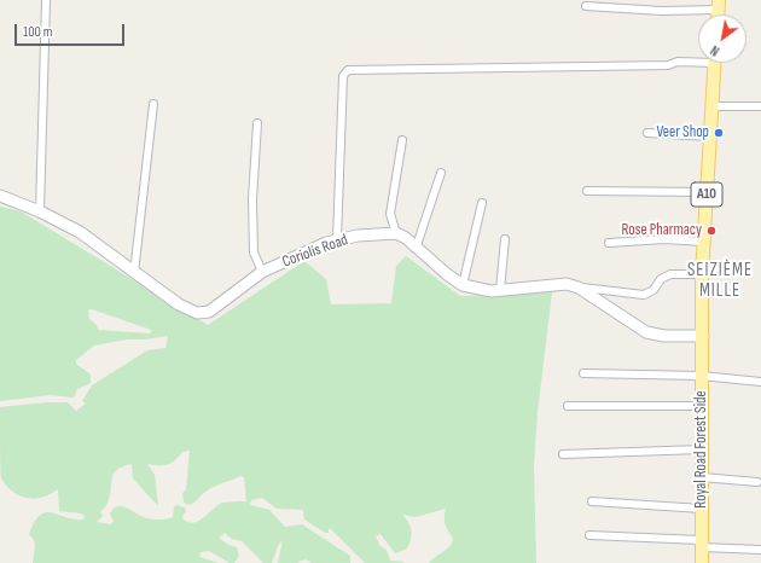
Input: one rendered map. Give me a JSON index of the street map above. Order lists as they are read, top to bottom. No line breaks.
{"streets":{"main road":["A10","Coriolis Road","Royal Road Forest Side"]},"crossings":[["A10","Royal Road Forest Side"]],"districts":["SEIZIÈME MILLE"],"places":["Veer Shop","Rose Pharmacy"],"scale_bar":"100 m","north":"bottom left"}
